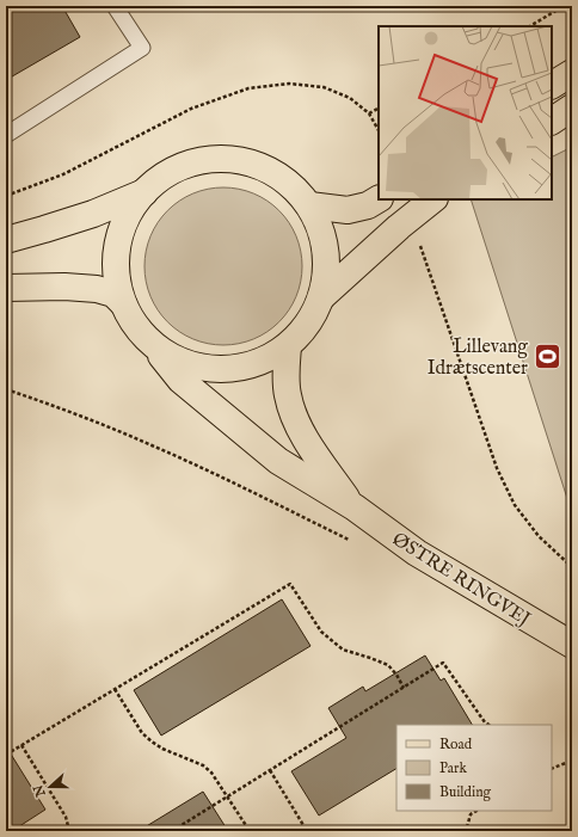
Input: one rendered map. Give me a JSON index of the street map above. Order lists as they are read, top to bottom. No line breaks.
{"streets":{"main road":["ØSTRE RINGVEJ"]},"places":{"sports":["Lillevang Idrætscenter"]},"legend":["Road","Park","Building"],"north":"left"}
